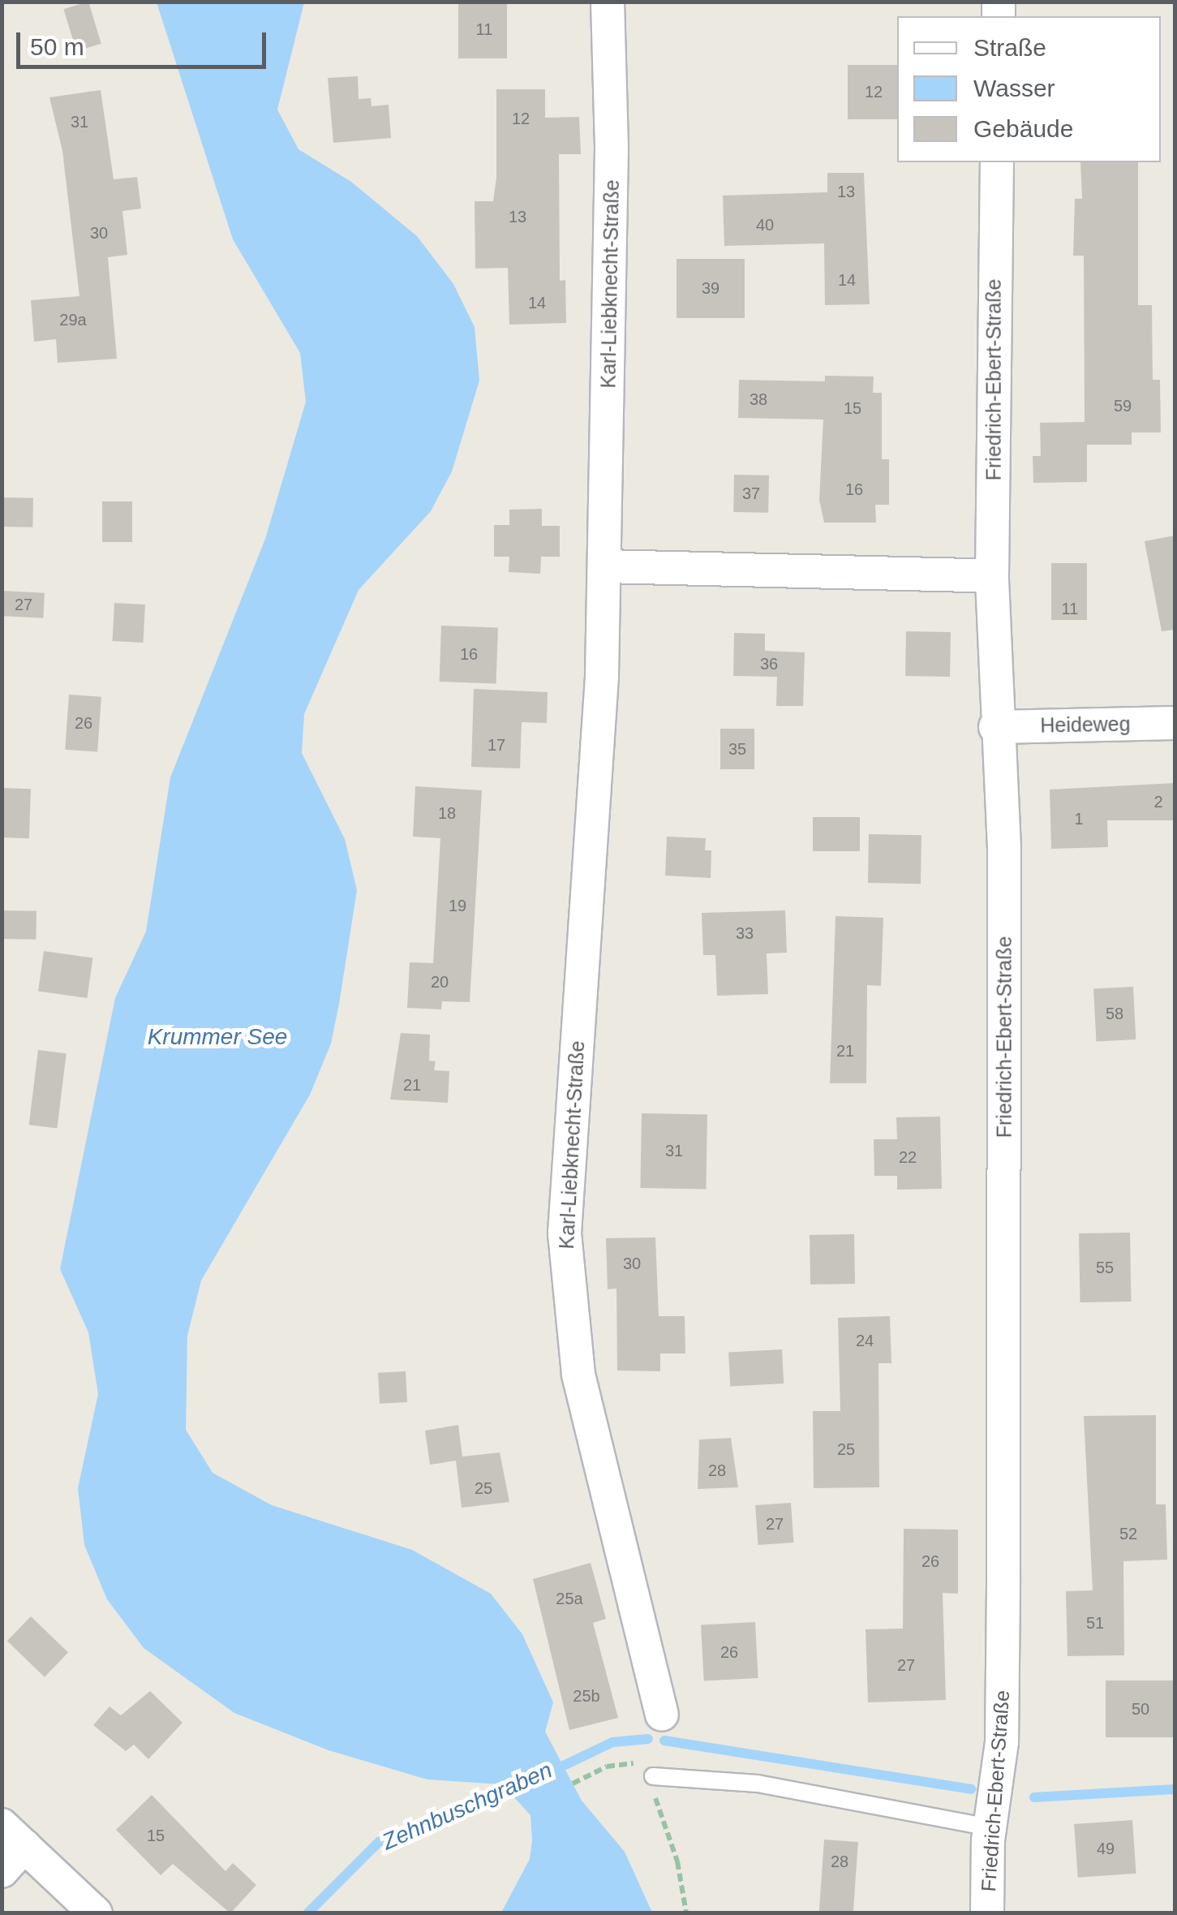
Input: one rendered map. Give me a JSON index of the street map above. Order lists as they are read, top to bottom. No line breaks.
{"streets":{"street":["Karl-Liebknecht-Straße","Friedrich-Ebert-Straße","Heideweg"]},"crossings":[["Friedrich-Ebert-Straße","Heideweg"]],"water":["Krummer See","Zehnbuschgraben"],"house_numbers":["11","12","12","31","13","13","40","30","14","39","14","29a","38","59","15","16","37","27","11","16","36","26","17","35","2","18","1","19","33","20","58","21","21","31","22","30","55","24","25","28","25","27","52","26","25a","51","26","27","25b","50","15","49","28"],"legend":["Straße","Wasser","Gebäude"],"scale_bar":"50 m"}
